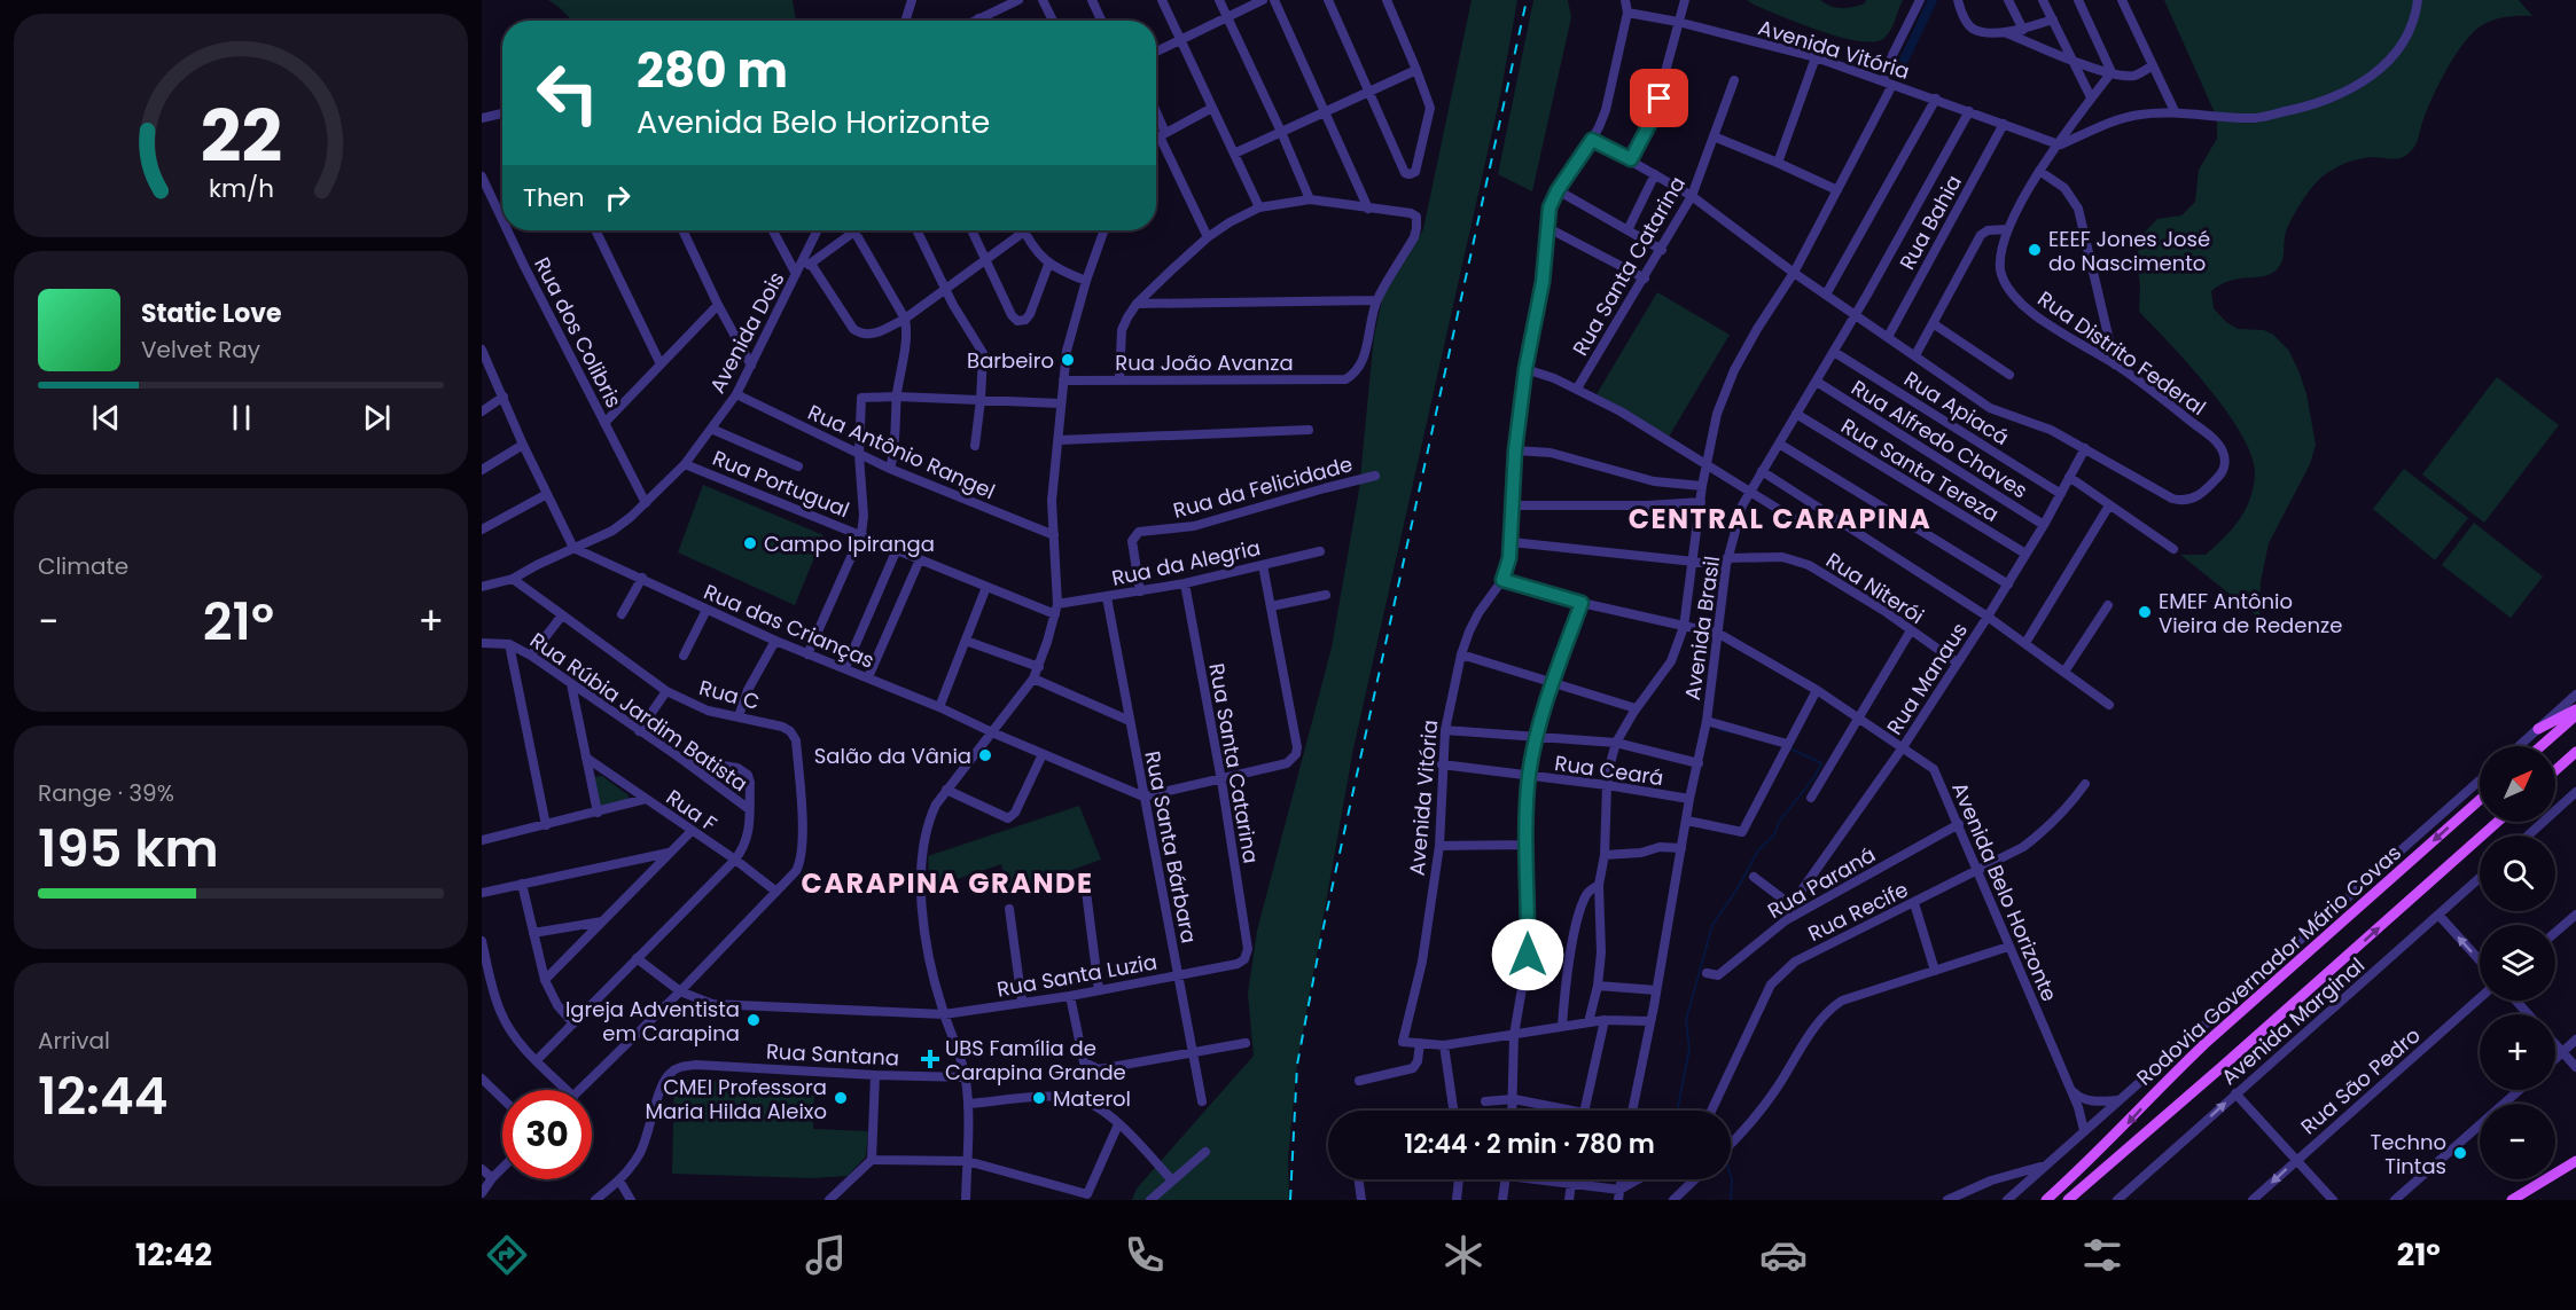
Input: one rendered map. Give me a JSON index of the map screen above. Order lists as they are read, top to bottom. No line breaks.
{"streets":{"main road":["Rodovia Governador Mário Covas"],"street":["Avenida Vitória","Rua Bahia","Rua Santa Catarina","Rua dos Colibris","Avenida Dois","Rua Distrito Federal","Rua João Avanza","Rua Apiacá","Rua Alfredo Chaves","Rua Antônio Rangel","Rua Santa Tereza","Rua Portugual","Rua da Felicidade","Rua da Alegria","Rua Niterói","Rua das Crianças","Avenida Brasil","Rua Manaus","Rua C","Rua Rúbia Jardim Batista","Rua Ceará","Rua F","Rua Santa Bárbara","Rua Paraná","Avenida Belo Horizonte","Rua Recife","Rua Santa Luzia","Avenida Marginal","Rua Santana","Rua São Pedro"]},"crossings":[["Avenida Vitória","Rua Bahia"],["Avenida Vitória","Rua Distrito Federal"],["Avenida Vitória","Rua Niterói"],["Avenida Vitória","Avenida Brasil"],["Avenida Vitória","Rua Ceará"],["Avenida Vitória","Avenida Belo Horizonte"],["Rua Bahia","Rua Distrito Federal"],["Rua Santa Catarina","Rua Distrito Federal"],["Rua Santa Catarina","Rua da Alegria"],["Rua Santa Catarina","Rua Santa Luzia"],["Rua dos Colibris","Avenida Dois"],["Avenida Dois","Rua Antônio Rangel"],["Avenida Dois","Rua Portugual"],["Avenida Dois","Rua das Crianças"],["Avenida Dois","Rua C"],["Rua Distrito Federal","Avenida Brasil"],["Rua Distrito Federal","Rua Manaus"],["Rua Apiacá","Avenida Brasil"],["Rua Apiacá","Rua Manaus"],["Rua Alfredo Chaves","Avenida Brasil"],["Rua Alfredo Chaves","Rua Manaus"],["Rua Santa Tereza","Avenida Brasil"],["Rua Santa Tereza","Rua Manaus"],["Rua Portugual","Rua da Alegria"],["Rua da Felicidade","Rua da Alegria"],["Rua da Alegria","Rua Santa Bárbara"],["Rua Niterói","Avenida Brasil"],["Rua Niterói","Rua Manaus"],["Rua das Crianças","Rua Santa Bárbara"],["Avenida Brasil","Rua Ceará"],["Avenida Brasil","Avenida Belo Horizonte"],["Rua Manaus","Rua Paraná"],["Rua Manaus","Avenida Belo Horizonte"],["Rua C","Rua F"],["Rua Santa Bárbara","Rua Santa Luzia"],["Rua Paraná","Avenida Belo Horizonte"],["Avenida Belo Horizonte","Rua Recife"]],"districts":["CENTRAL CARAPINA","CARAPINA GRANDE"],"places":{"other":["EEEF Jones José do Nascimento","Barbeiro","Campo Ipiranga","EMEF Antônio Vieira de Redenze","Salão da Vânia","Igreja Adventista em Carapina","CMEI Professora Maria Hilda Aleixo","Materol","Techno Tintas"],"health":["UBS Família de Carapina Grande"]},"north":"top right","page":{"turn":["280 m","Avenida Belo Horizonte"],"then":"Then","song":["Static Love","Velvet Ray"],"tile":["Climate",["Range · 39%","195 km"],["Arrival","12:44"]],"heat":["−","21°","+"],"map_buttons":["+","−"],"limit":"30","trip":"12:44 · 2 min · 780 m","tabs":["12:42","21°"],"gauge":["22","km/h"]}}
